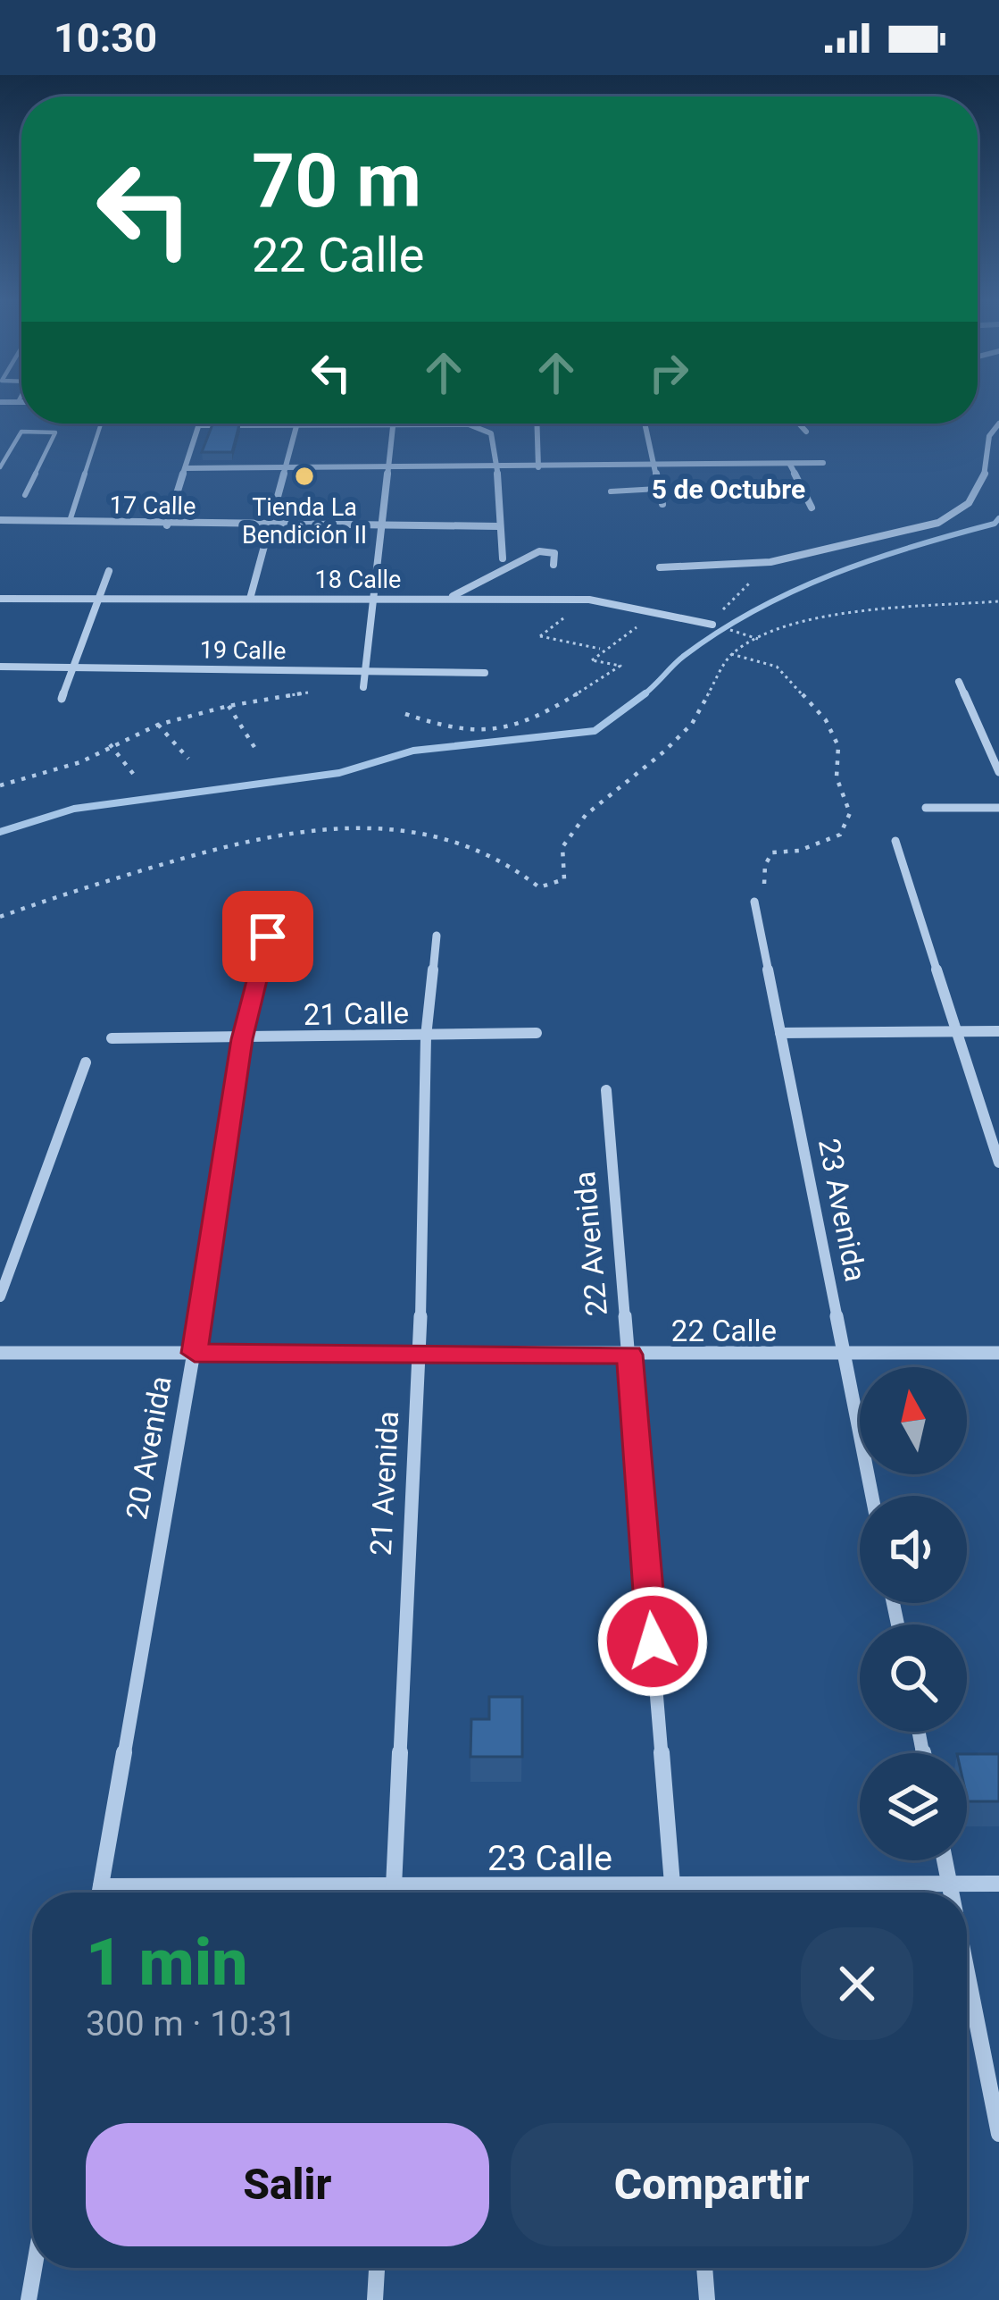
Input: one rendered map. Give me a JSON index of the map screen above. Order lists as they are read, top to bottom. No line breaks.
{"streets":{"street":["17 Calle","18 Calle","19 Calle","21 Calle","23 Avenida","22 Avenida","22 Calle","20 Avenida","21 Avenida","23 Calle"]},"crossings":[["21 Calle","20 Avenida"],["21 Calle","21 Avenida"],["23 Avenida","22 Calle"],["22 Avenida","22 Calle"],["22 Avenida","23 Calle"],["22 Calle","20 Avenida"],["22 Calle","21 Avenida"],["20 Avenida","23 Calle"],["21 Avenida","23 Calle"]],"districts":["5 de Octubre"],"places":["Tienda La Bendición II"],"north":"top","page":{"status":"10:30","turn":["70 m","22 Calle"],"heading":["1 min","300 m · 10:31"],"buttons":["Salir","Compartir"]}}
